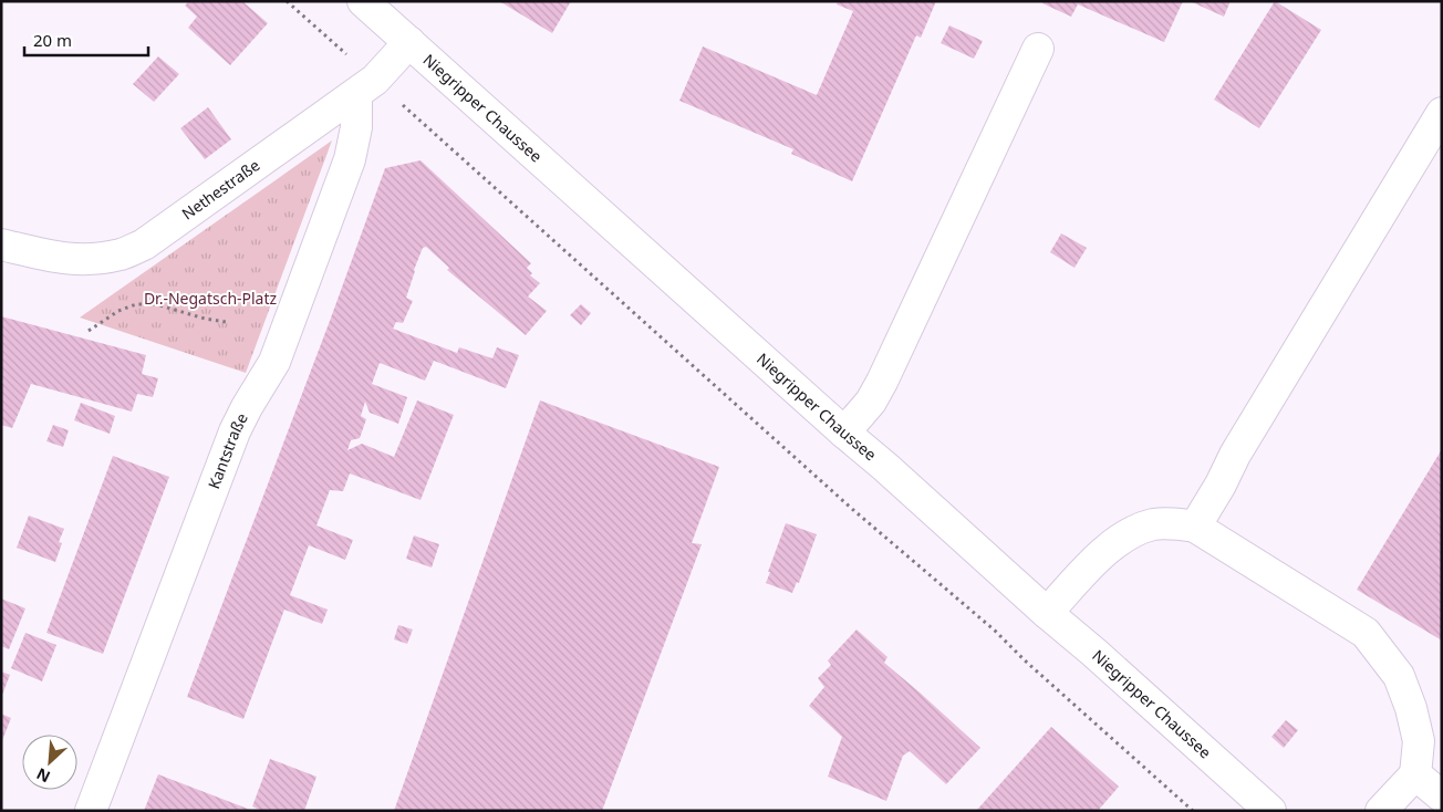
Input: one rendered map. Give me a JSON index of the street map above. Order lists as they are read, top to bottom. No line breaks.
{"streets":{"main road":["Niegripper Chaussee","Nethestraße","Kantstraße"]},"crossings":[["Niegripper Chaussee","Nethestraße"],["Nethestraße","Kantstraße"]],"parks":["Dr.-Negatsch-Platz"],"scale_bar":"20 m","north":"bottom left"}
